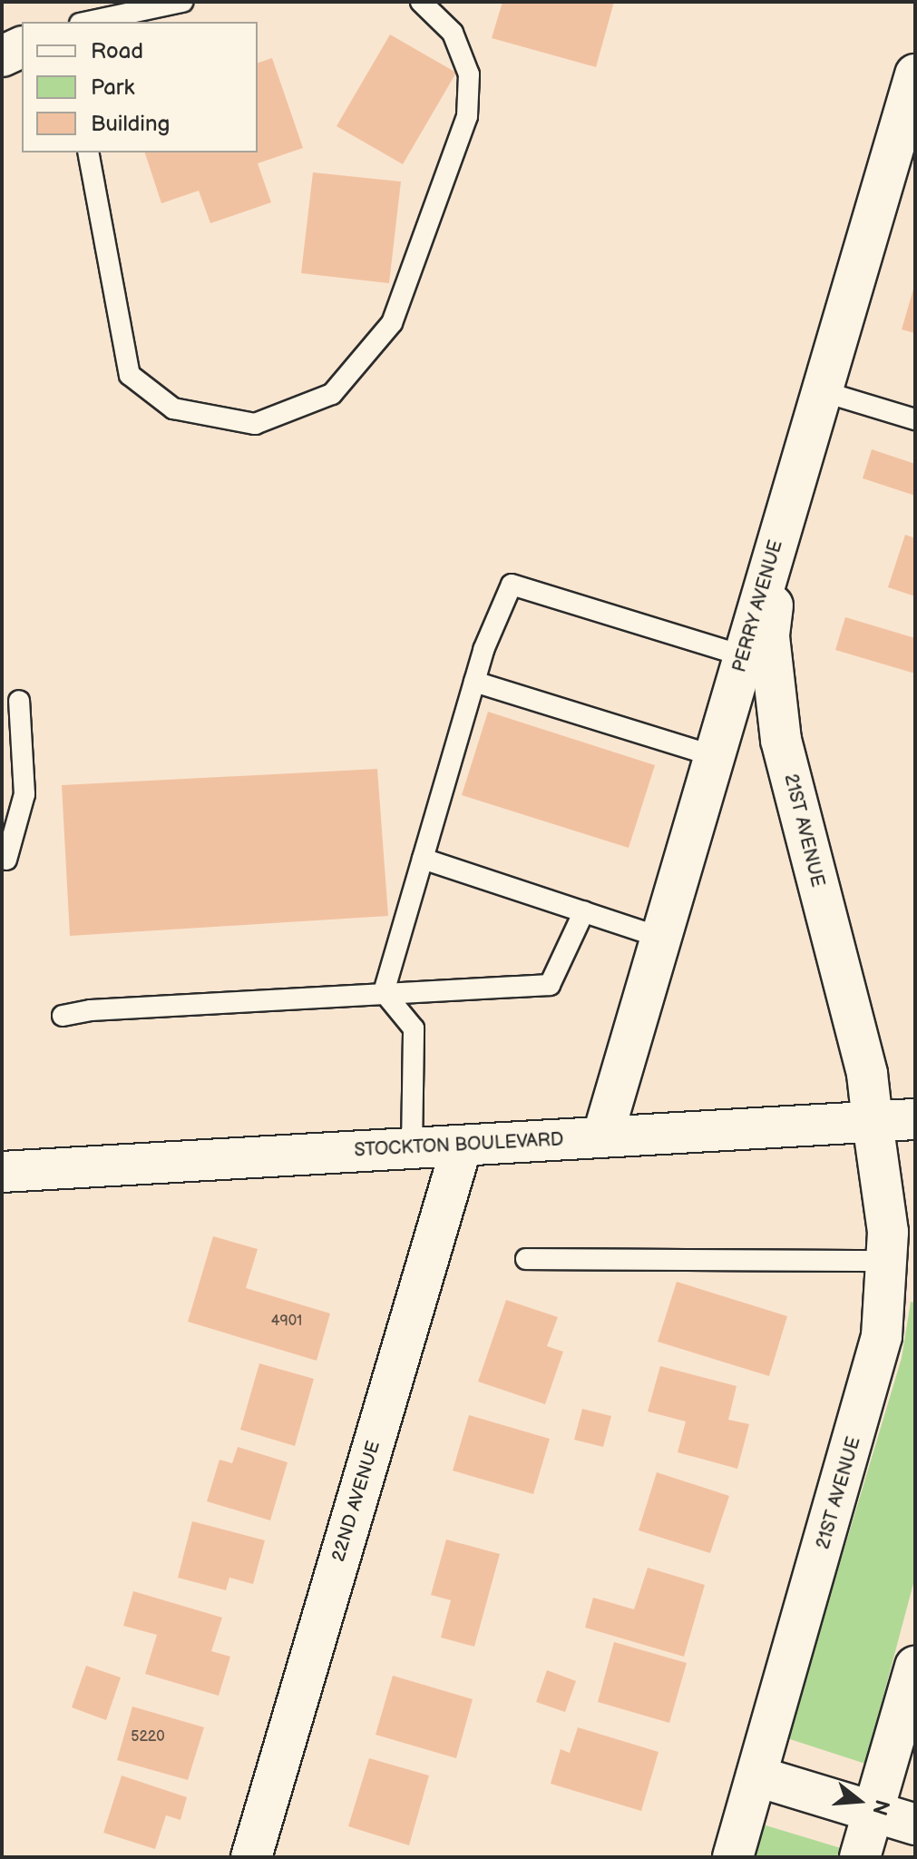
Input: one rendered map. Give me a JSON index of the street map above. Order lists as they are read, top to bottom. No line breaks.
{"streets":{"street":["PERRY AVENUE","21ST AVENUE","STOCKTON BOULEVARD","22ND AVENUE"]},"crossings":[["PERRY AVENUE","21ST AVENUE"],["PERRY AVENUE","STOCKTON BOULEVARD"],["21ST AVENUE","STOCKTON BOULEVARD"],["STOCKTON BOULEVARD","22ND AVENUE"]],"house_numbers":["4901","5220"],"legend":["Road","Park","Building"],"north":"right"}
